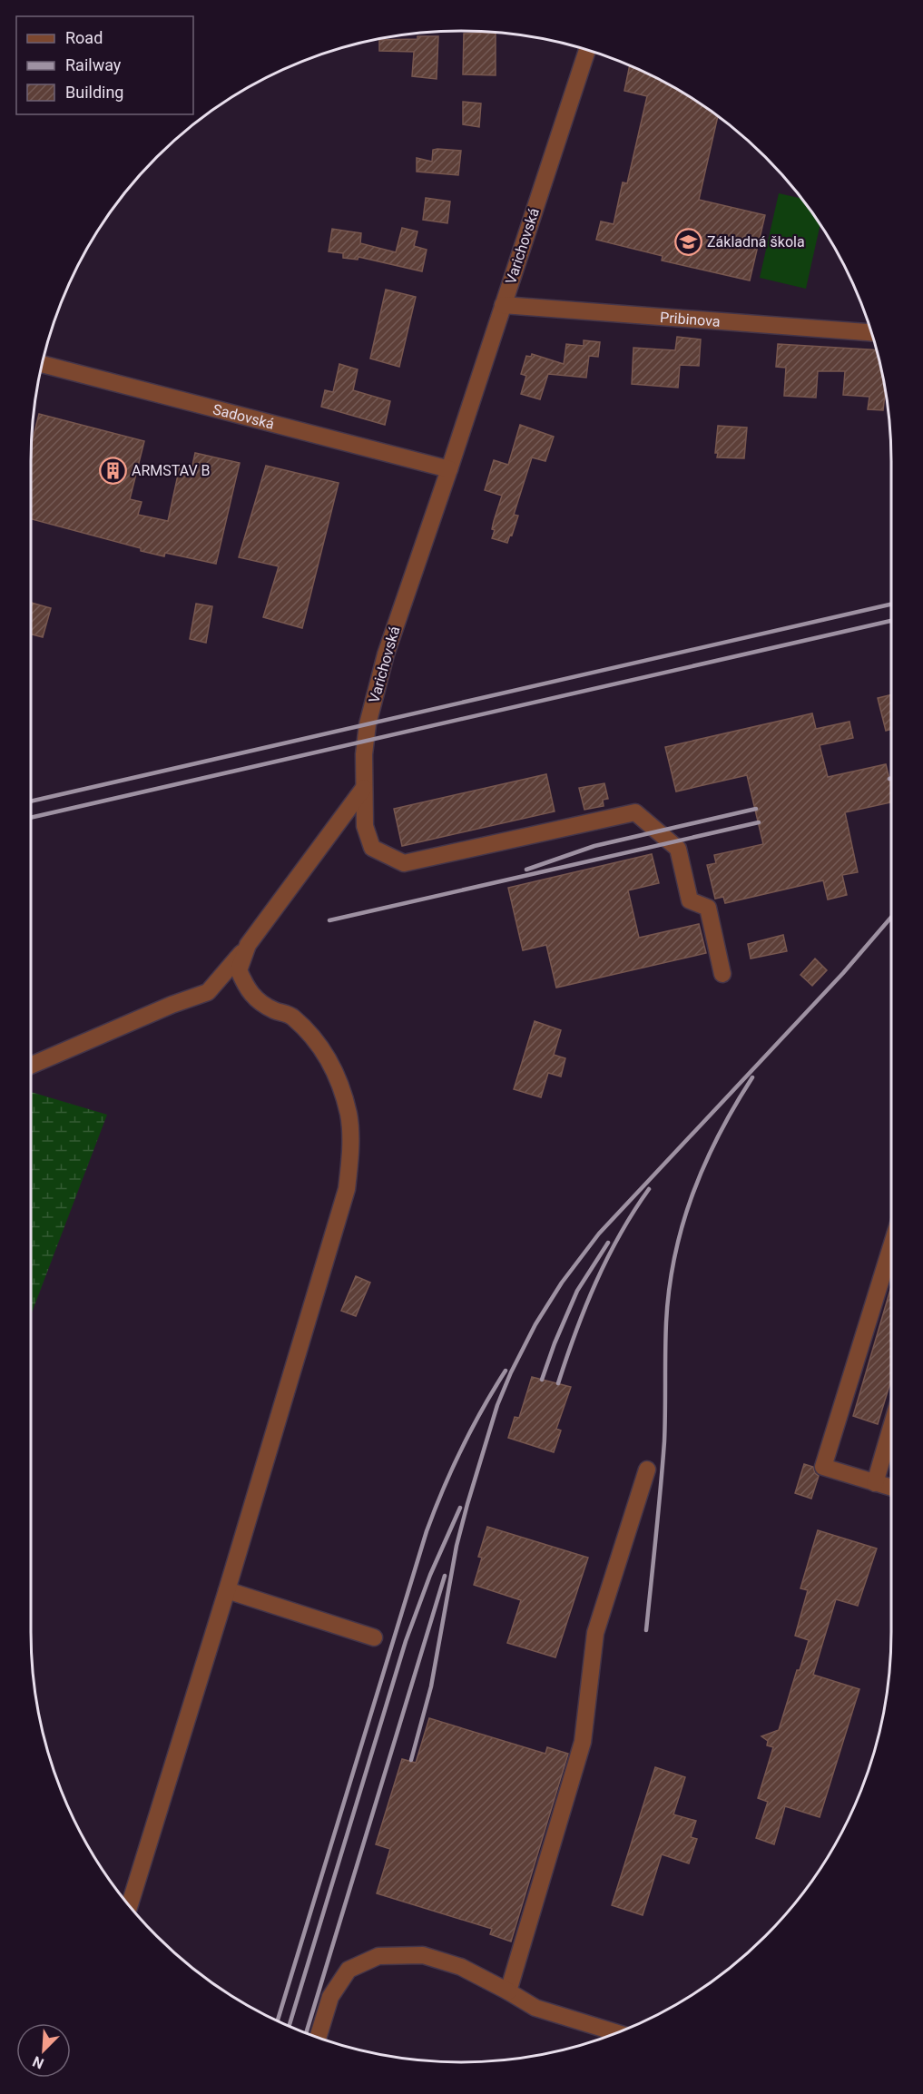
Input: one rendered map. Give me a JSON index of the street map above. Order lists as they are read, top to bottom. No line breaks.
{"streets":{"street":["Varichovská","Pribinova","Sadovská"]},"crossings":[["Varichovská","Pribinova"],["Varichovská","Sadovská"]],"places":{"school or university":["Základná škola"],"building":["ARMSTAV B"]},"legend":["Road","Railway","Building"],"north":"bottom left"}
